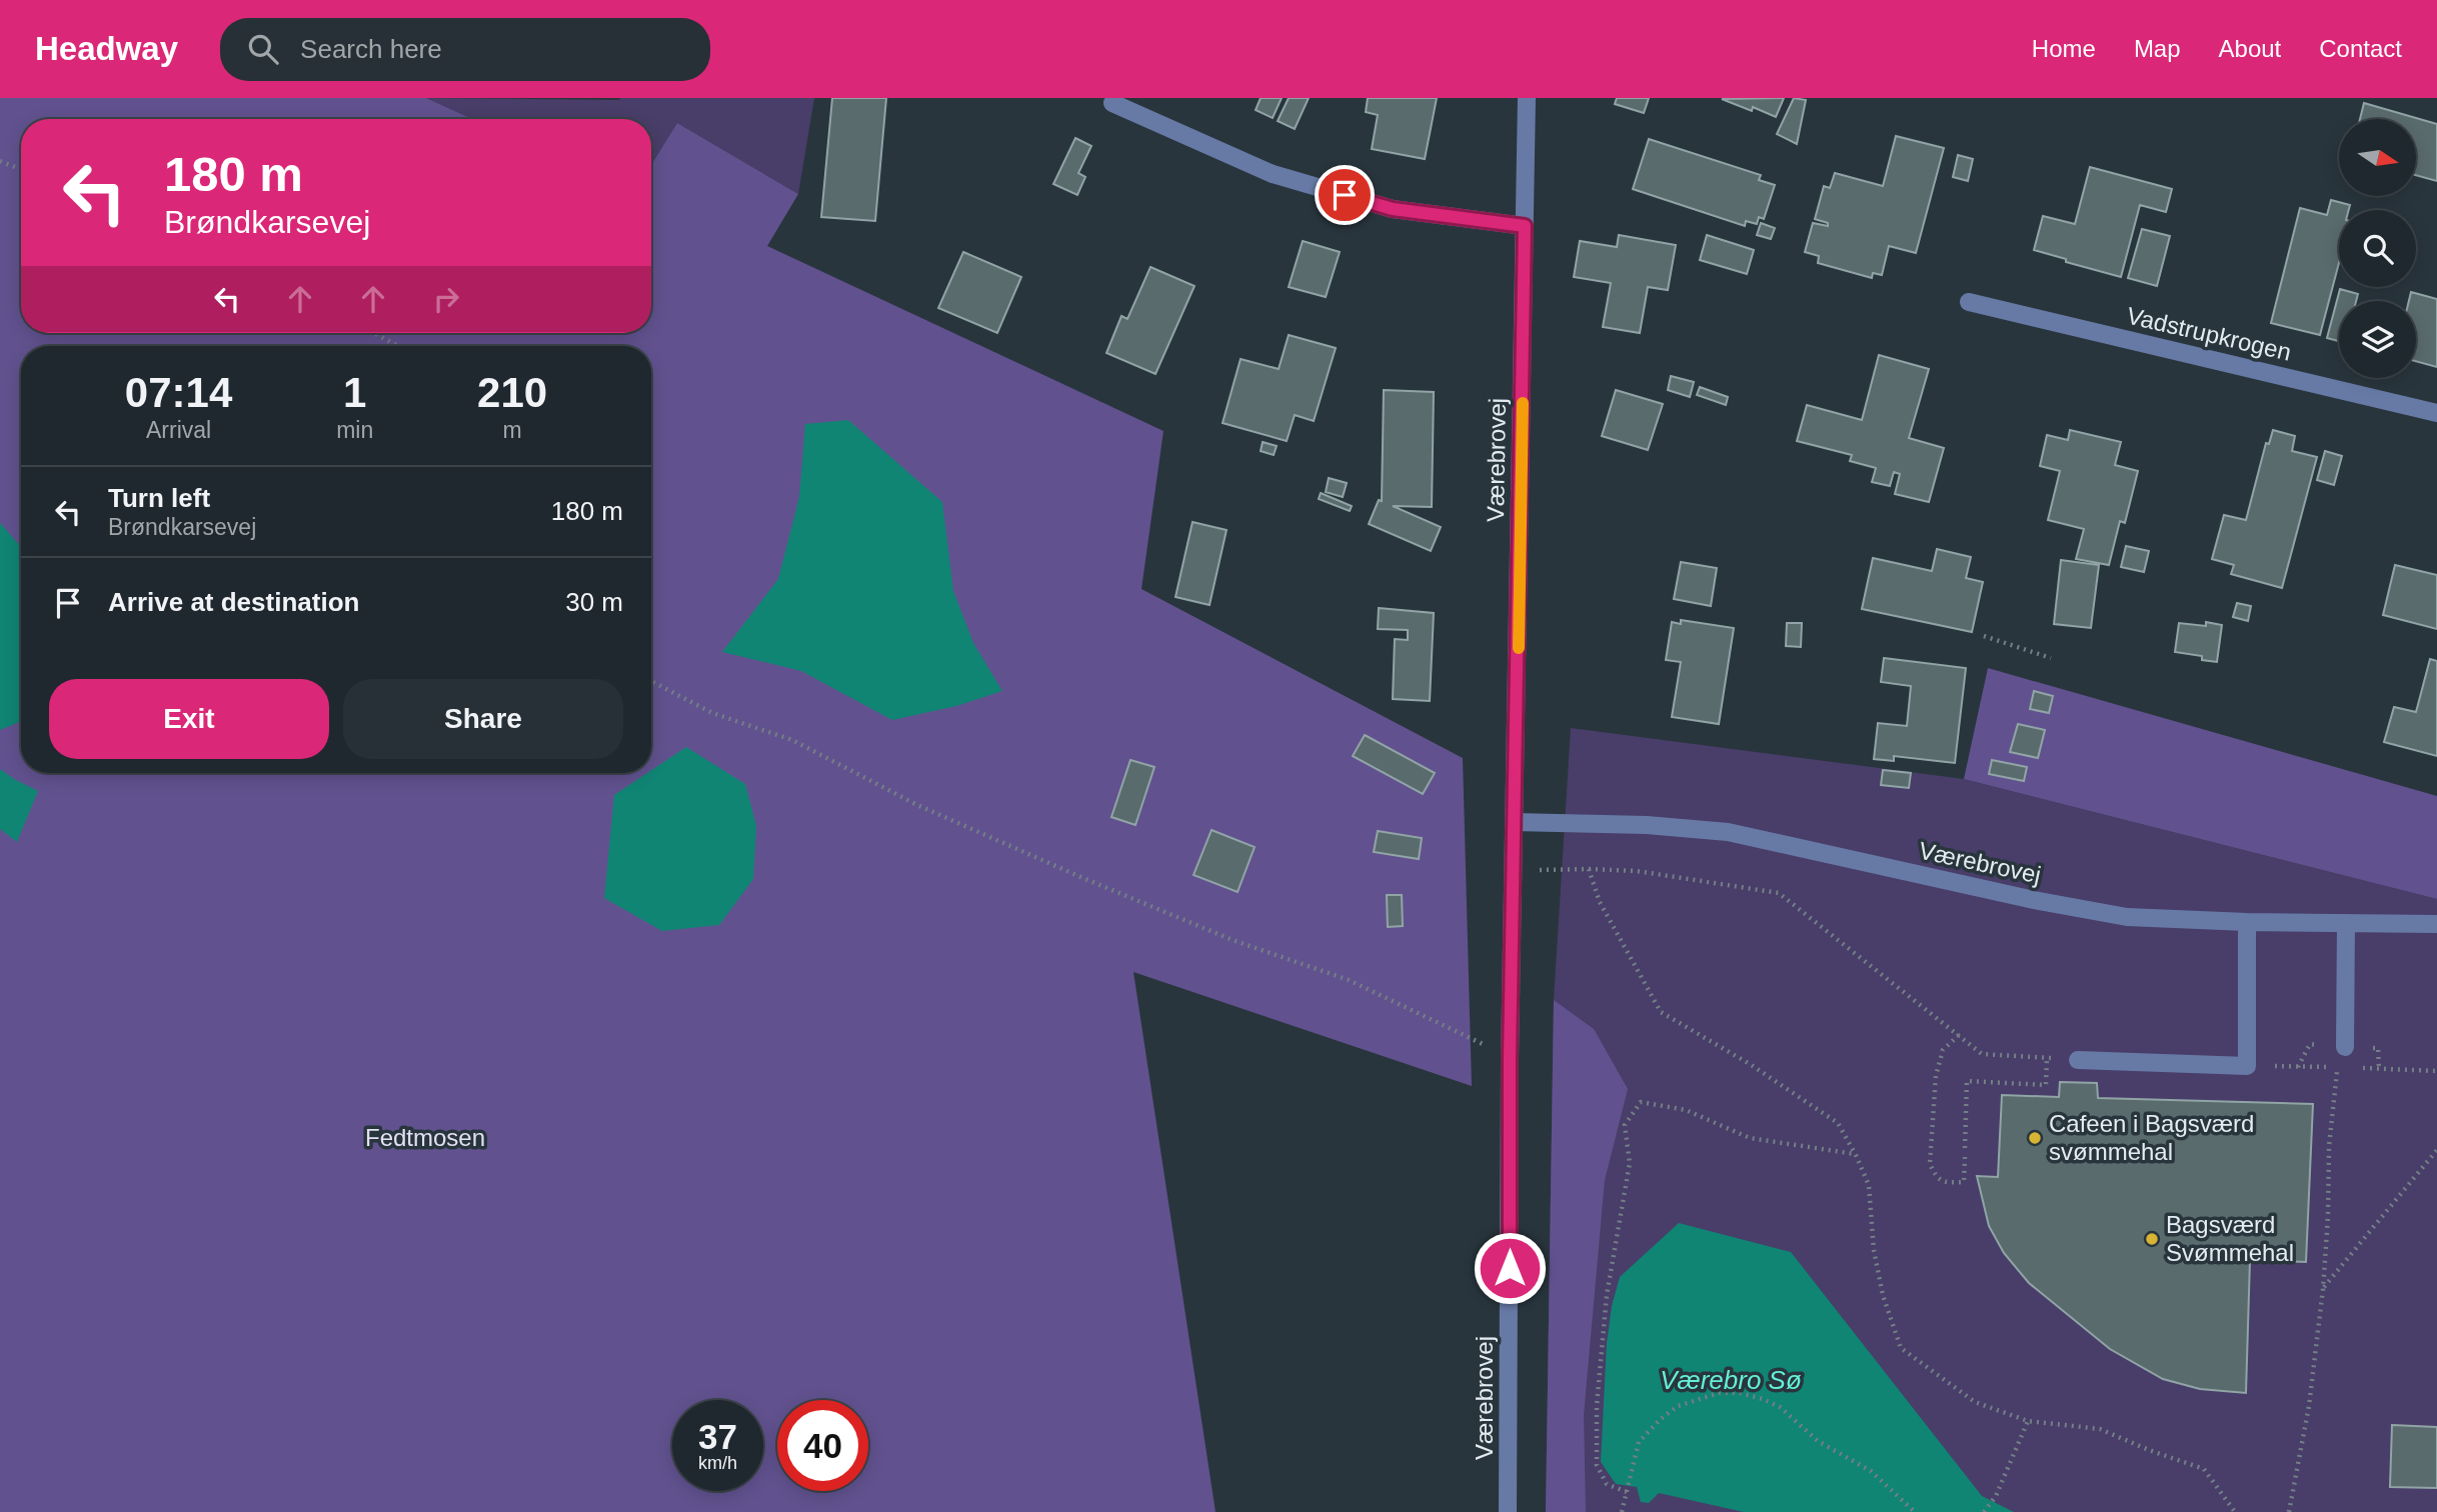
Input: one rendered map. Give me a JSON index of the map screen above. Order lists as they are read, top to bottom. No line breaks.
{"streets":{"street":["Vadstrupkrogen","Værebrovej"]},"water":["Værebro Sø"],"parks":["Fedtmosen"],"places":["Cafeen i Bagsværd svømmehal","Bagsværd Svømmehal"],"north":"right","page":{"header":"Headway","search":"Search here","nav":["Home","Map","About","Contact"],"turn":["180 m","Brøndkarsevej"],"eta":["07:14","Arrival","1","min","210","m"],"list":[{"name":"Turn left","note":"Brøndkarsevej","value":"180 m"},{"name":"Arrive at destination","value":"30 m"}],"buttons":["Exit","Share"],"speed":"37 km/h","limit":"40"}}
